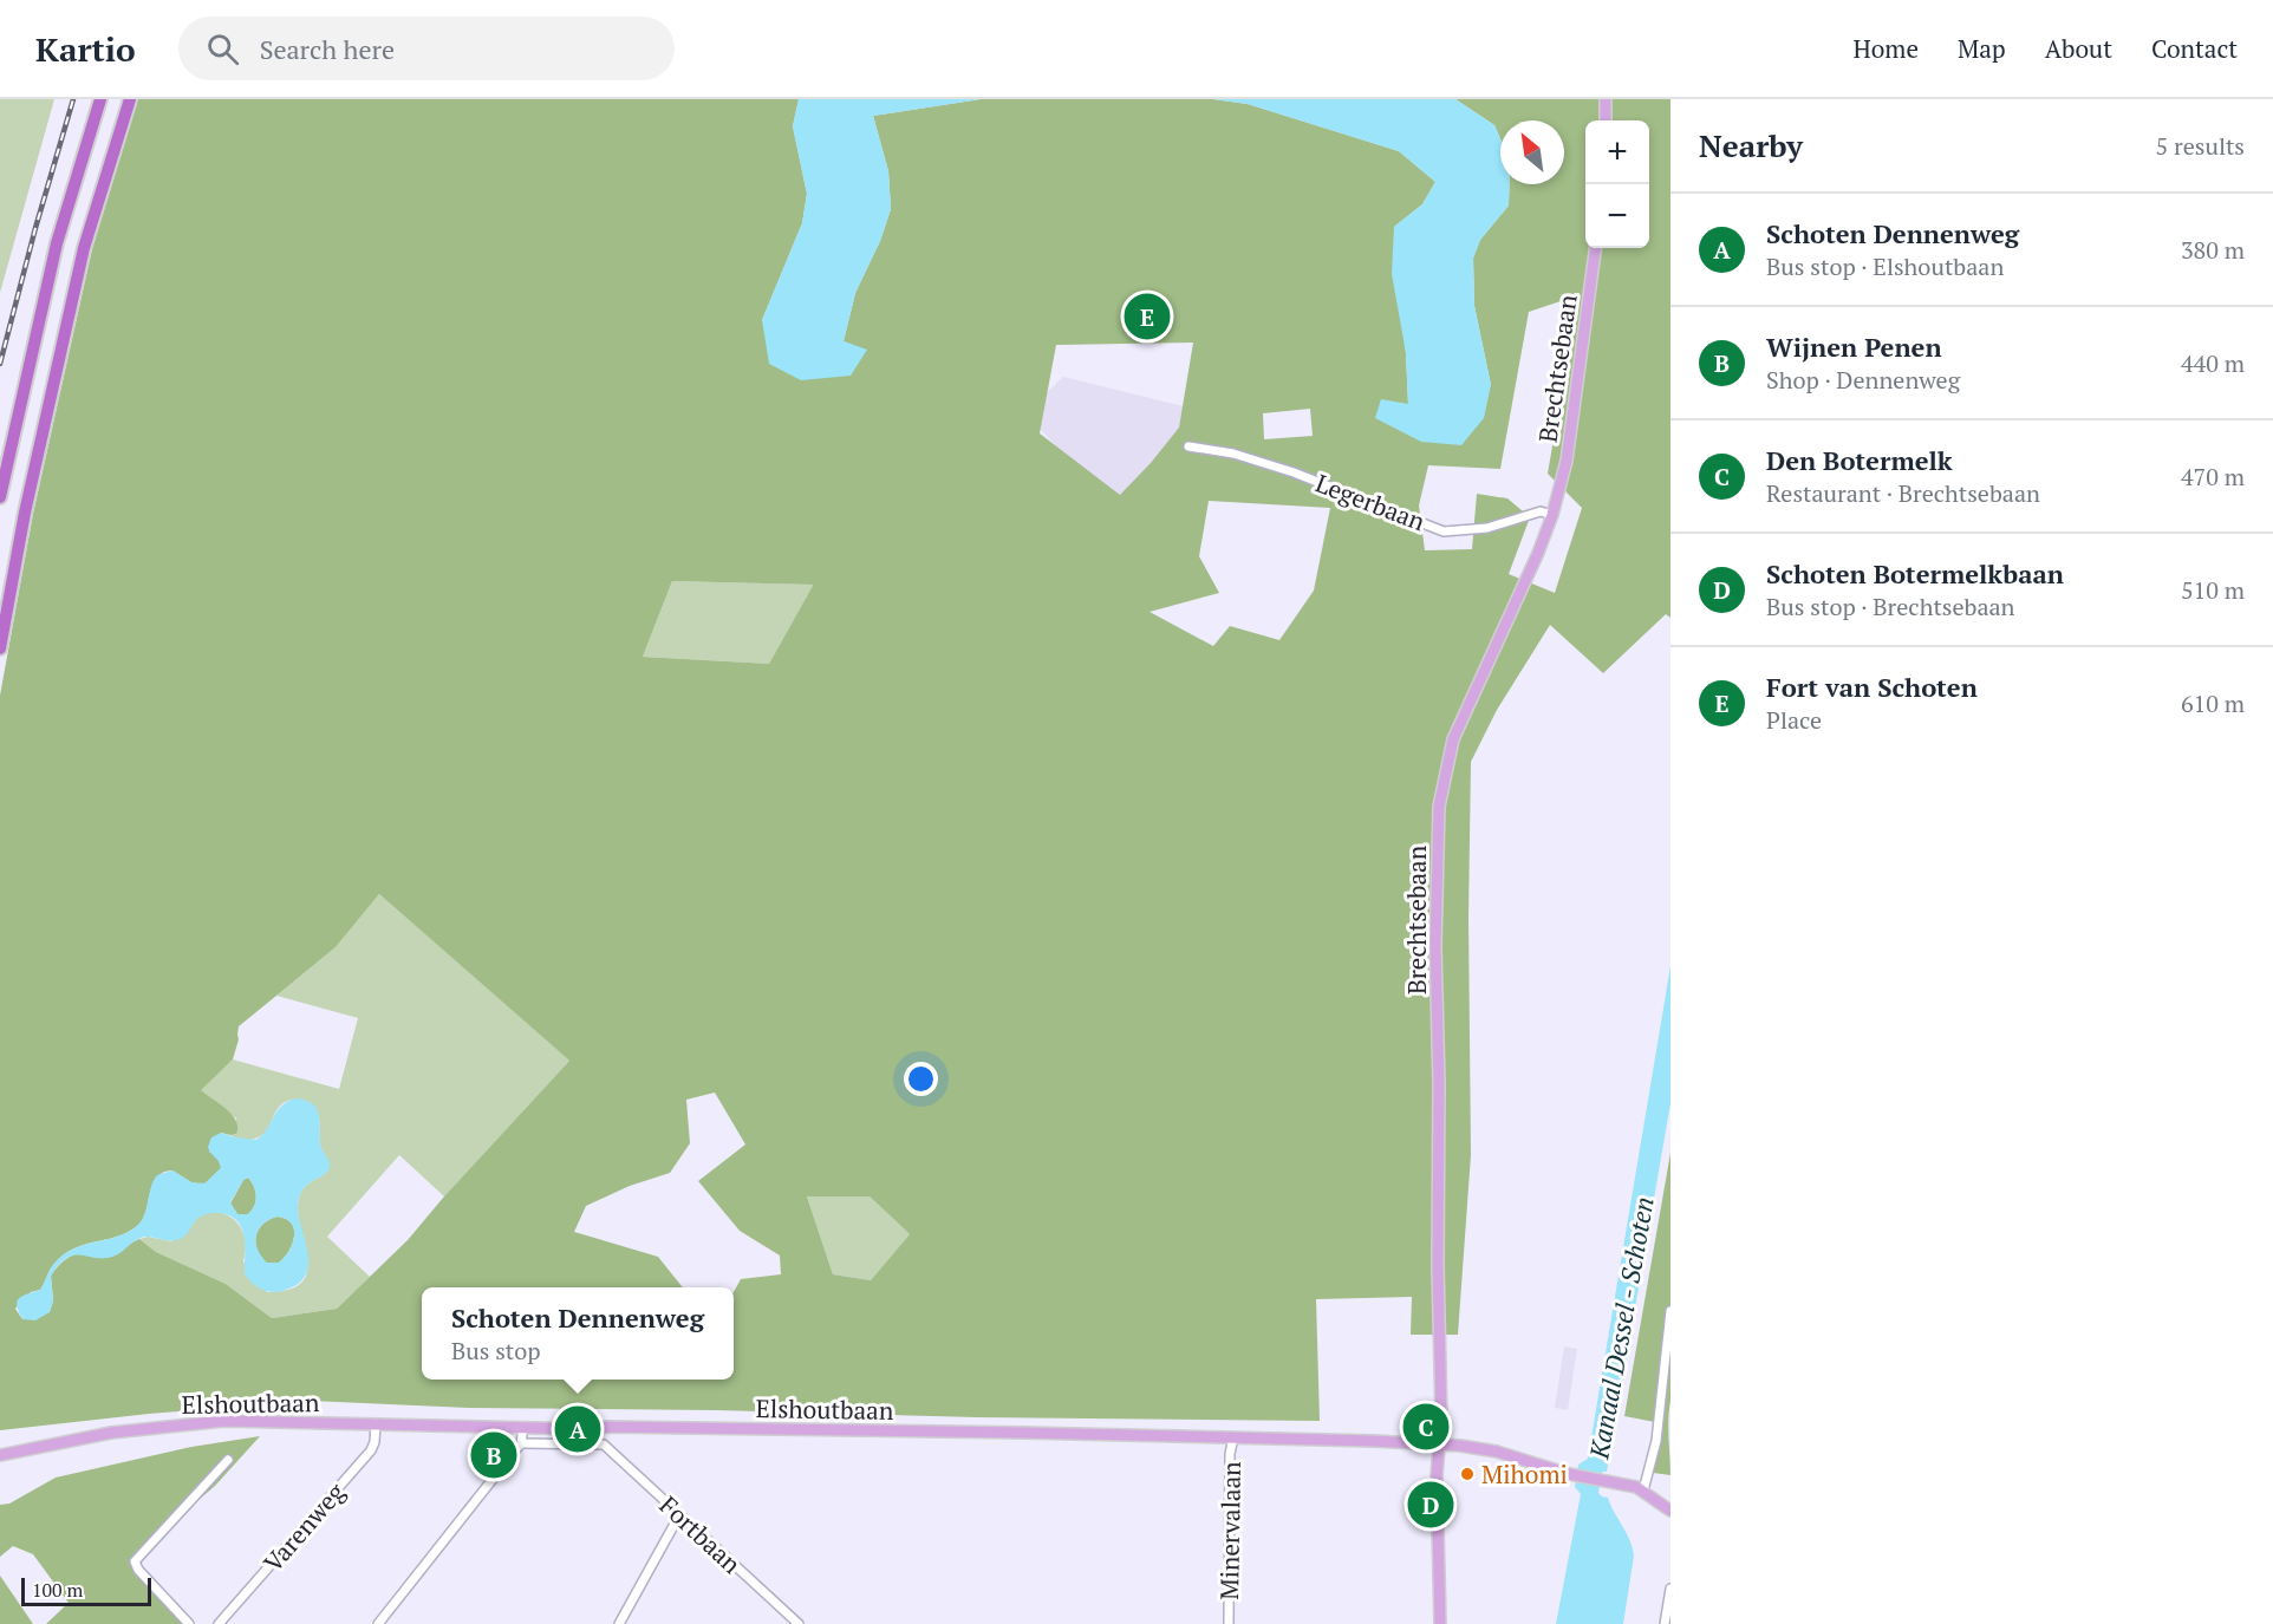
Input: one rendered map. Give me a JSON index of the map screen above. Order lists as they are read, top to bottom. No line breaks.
{"streets":{"main road":["Brechtsebaan","Elshoutbaan"],"street":["Legerbaan","Varenweg","Minervalaan","Fortbaan"]},"crossings":[["Brechtsebaan","Legerbaan"],["Brechtsebaan","Elshoutbaan"],["Elshoutbaan","Varenweg"],["Elshoutbaan","Minervalaan"]],"water":["Kanaal Dessel - Schoten"],"places":["Mihomi"],"scale_bar":"100 m","north":"top left","page":{"header":"Kartio","search":"Search here","nav":["Home","Map","About","Contact"],"heading":["Nearby","5 results"],"map_buttons":["+","−"],"list":[{"mark":"A","name":"Schoten Dennenweg","note":"Bus stop · Elshoutbaan","value":"380 m"},{"mark":"B","name":"Wijnen Penen","note":"Shop · Dennenweg","value":"440 m"},{"mark":"C","name":"Den Botermelk","note":"Restaurant · Brechtsebaan","value":"470 m"},{"mark":"D","name":"Schoten Botermelkbaan","note":"Bus stop · Brechtsebaan","value":"510 m"},{"mark":"E","name":"Fort van Schoten","note":"Place","value":"610 m"}],"pins":["E","C","A","B","D"],"popup":["Schoten Dennenweg","Bus stop"],"scale":"100 m"}}
